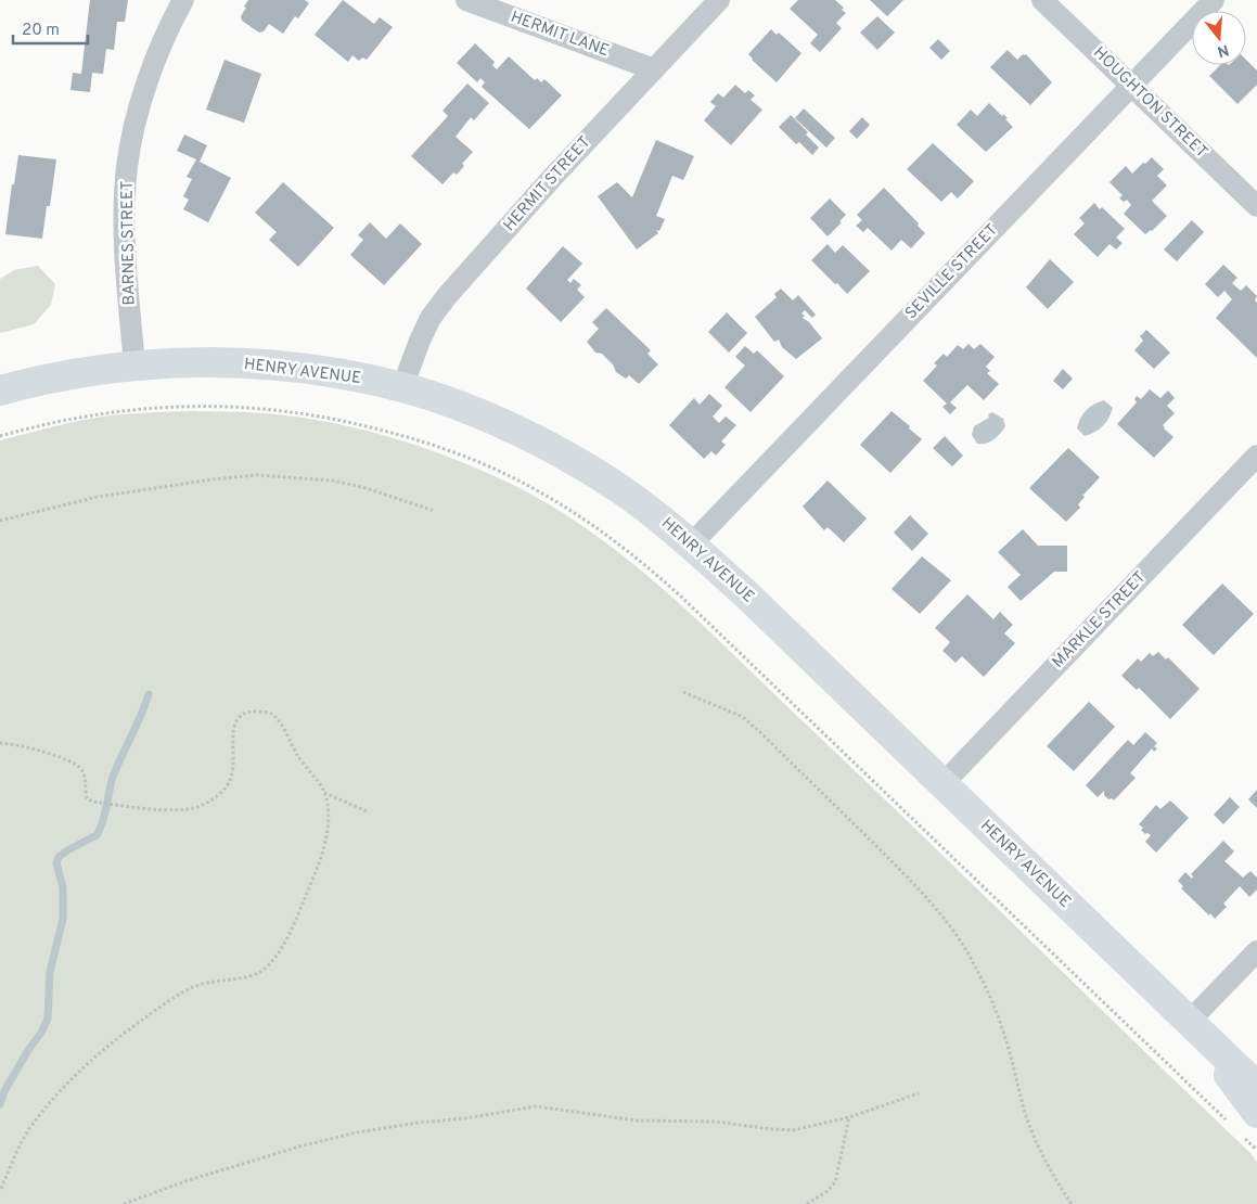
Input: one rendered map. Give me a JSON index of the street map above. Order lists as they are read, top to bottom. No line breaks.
{"streets":{"main road":["HENRY AVENUE"],"street":["HERMIT LANE","HOUGHTON STREET","HERMIT STREET","BARNES STREET","SEVILLE STREET","MARKLE STREET"]},"crossings":[["HERMIT LANE","HERMIT STREET"],["HOUGHTON STREET","SEVILLE STREET"],["HERMIT STREET","HENRY AVENUE"],["BARNES STREET","HENRY AVENUE"],["SEVILLE STREET","HENRY AVENUE"],["HENRY AVENUE","MARKLE STREET"]],"scale_bar":"20 m","north":"bottom"}
